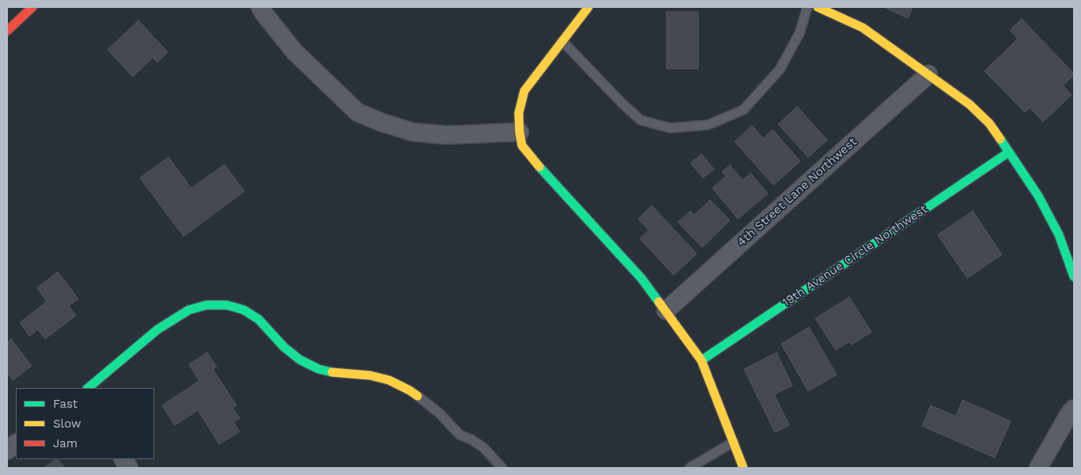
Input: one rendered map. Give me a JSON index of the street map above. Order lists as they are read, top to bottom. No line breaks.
{"streets":{"street":["4th Street Lane Northwest","19th Avenue Circle Northwest"]},"legend":["Fast","Slow","Jam"]}
